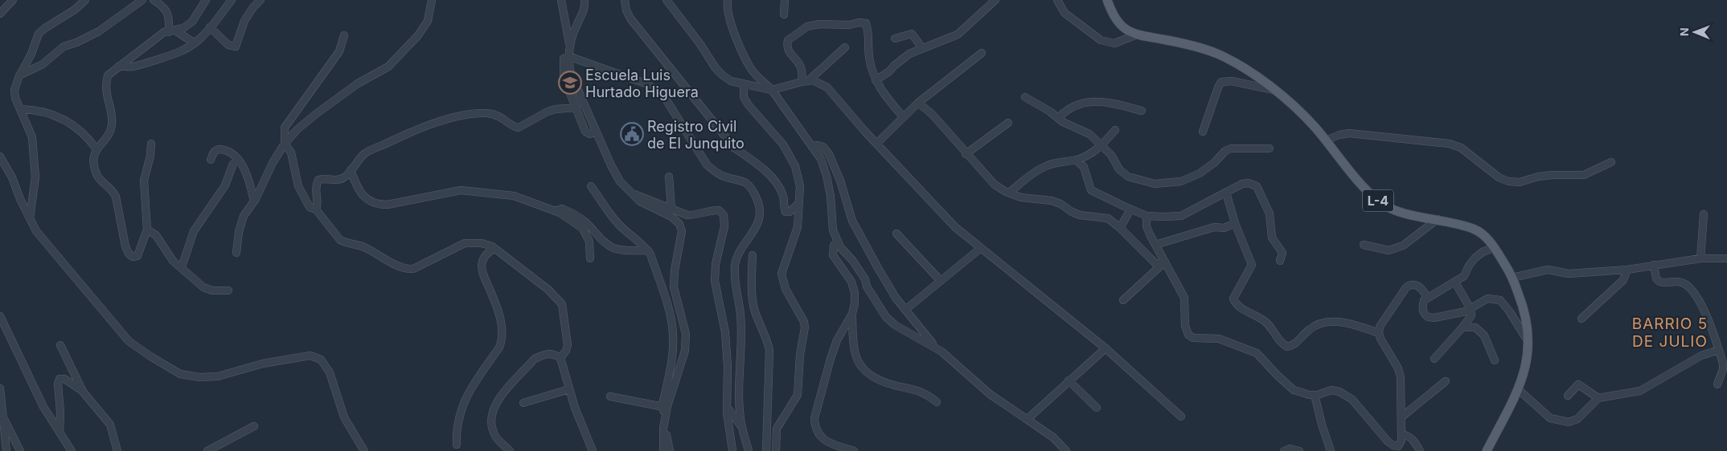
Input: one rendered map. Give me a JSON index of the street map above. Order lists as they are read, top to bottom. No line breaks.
{"streets":{"main road":["L-4"]},"districts":["BARRIO 5 DE JULIO"],"places":{"school or university":["Escuela Luis Hurtado Higuera"],"public building":["Registro Civil de El Junquito"]},"north":"left"}
